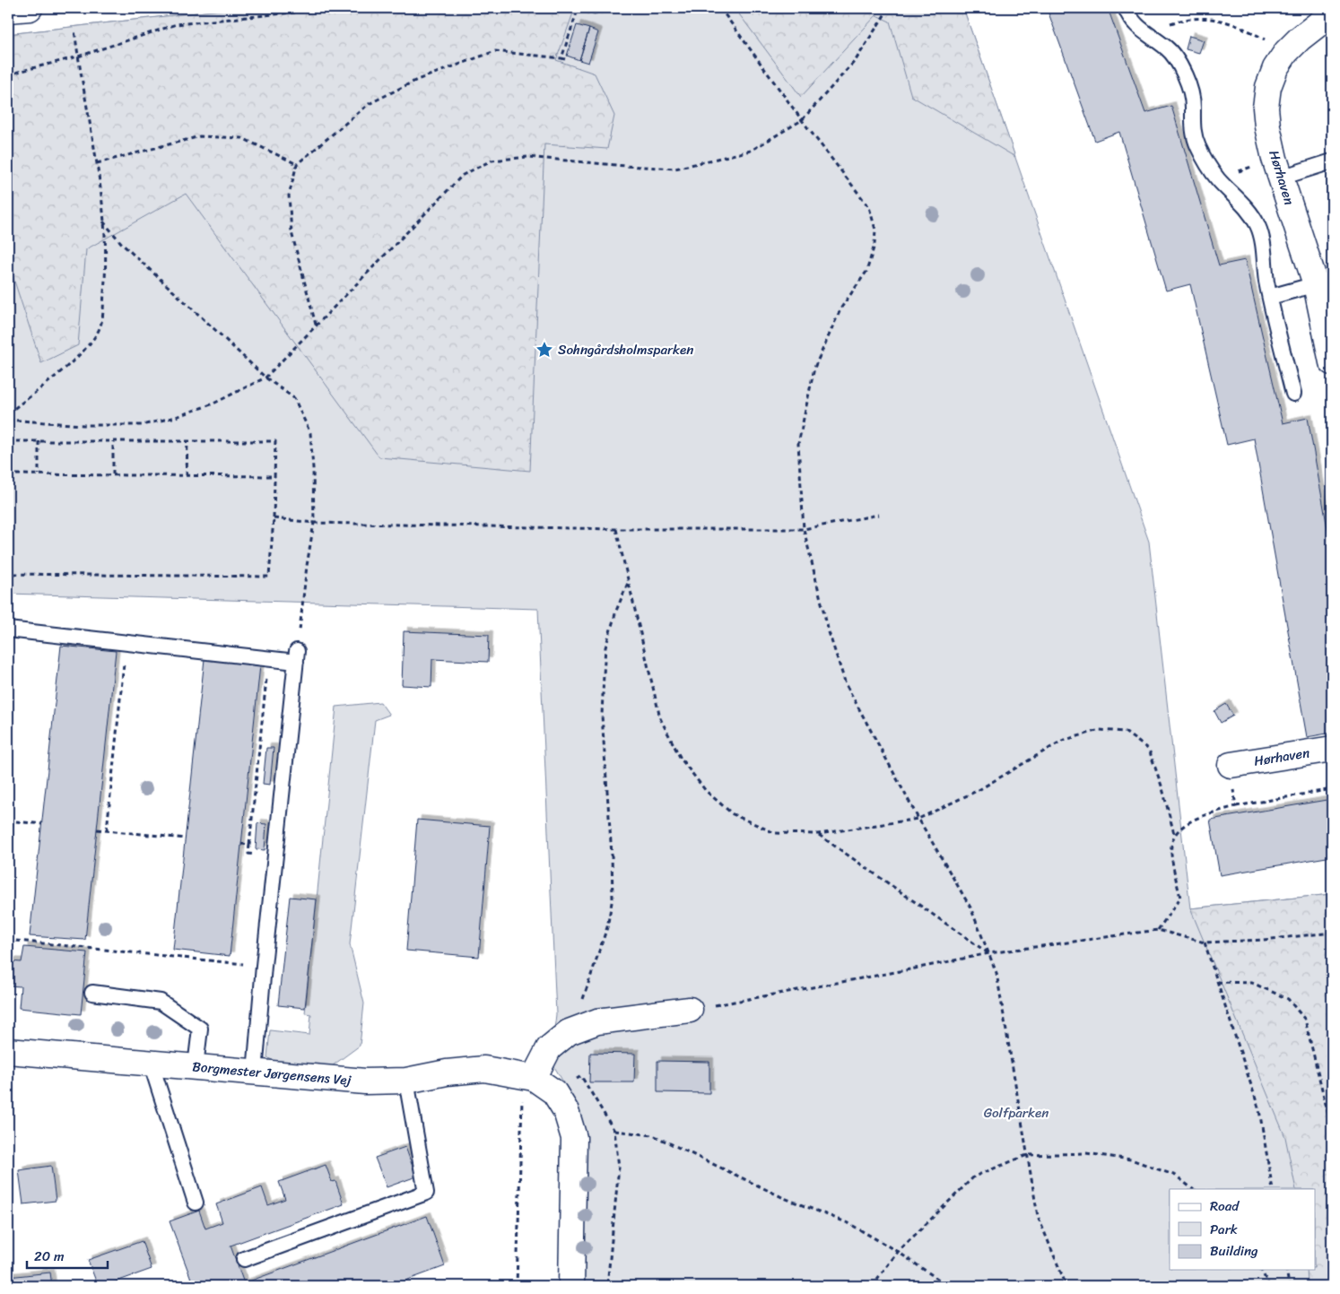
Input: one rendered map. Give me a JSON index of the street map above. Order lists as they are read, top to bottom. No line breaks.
{"streets":{"street":["Hørhaven","Borgmester Jørgensens Vej"]},"parks":["Golfparken"],"places":{"place":["Sohngårdsholmsparken"]},"legend":["Road","Park","Building"],"scale_bar":"20 m"}
